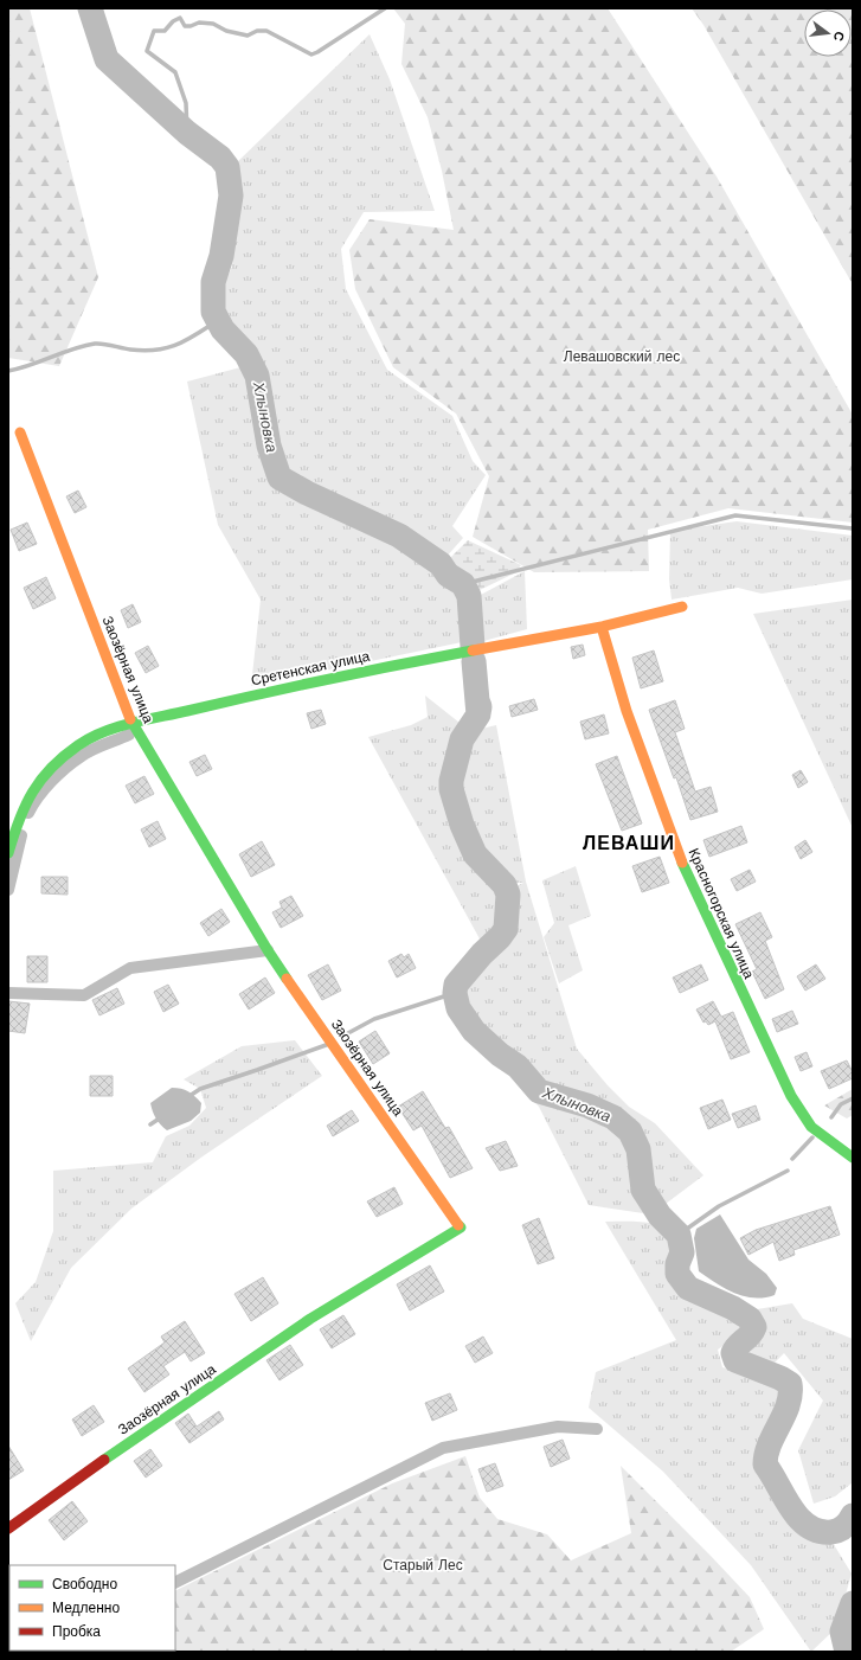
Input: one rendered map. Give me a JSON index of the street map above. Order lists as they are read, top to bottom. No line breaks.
{"streets":{"street":["Сретенская улица","Заозёрная улица","Красногорская улица"]},"crossings":[["Сретенская улица","Заозёрная улица"],["Сретенская улица","Красногорская улица"]],"districts":["ЛЕВАШИ"],"water":["Хлыновка"],"parks":["Левашовский лес","Старый Лес"],"legend":["Свободно","Медленно","Пробка"],"north":"right"}
